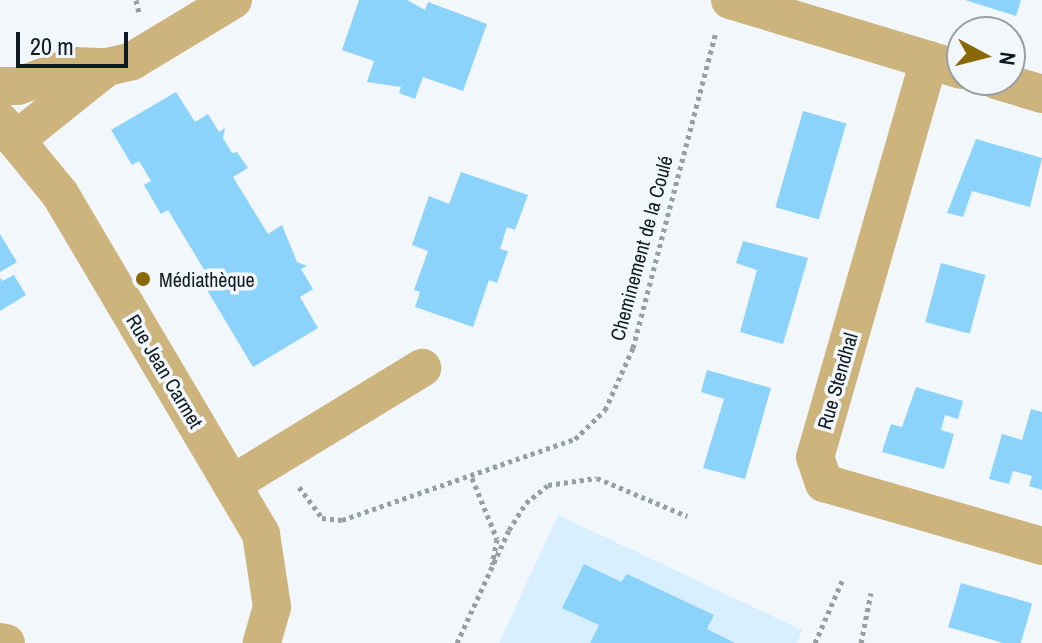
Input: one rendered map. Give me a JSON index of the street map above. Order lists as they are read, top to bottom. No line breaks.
{"streets":{"street":["Rue Jean Carmet","Rue Stendhal"],"path":["Cheminement de la Coulé"]},"crossings":[["Cheminement de la Coulé","Rue Stendhal"]],"places":["Médiathèque"],"scale_bar":"20 m","north":"right"}
